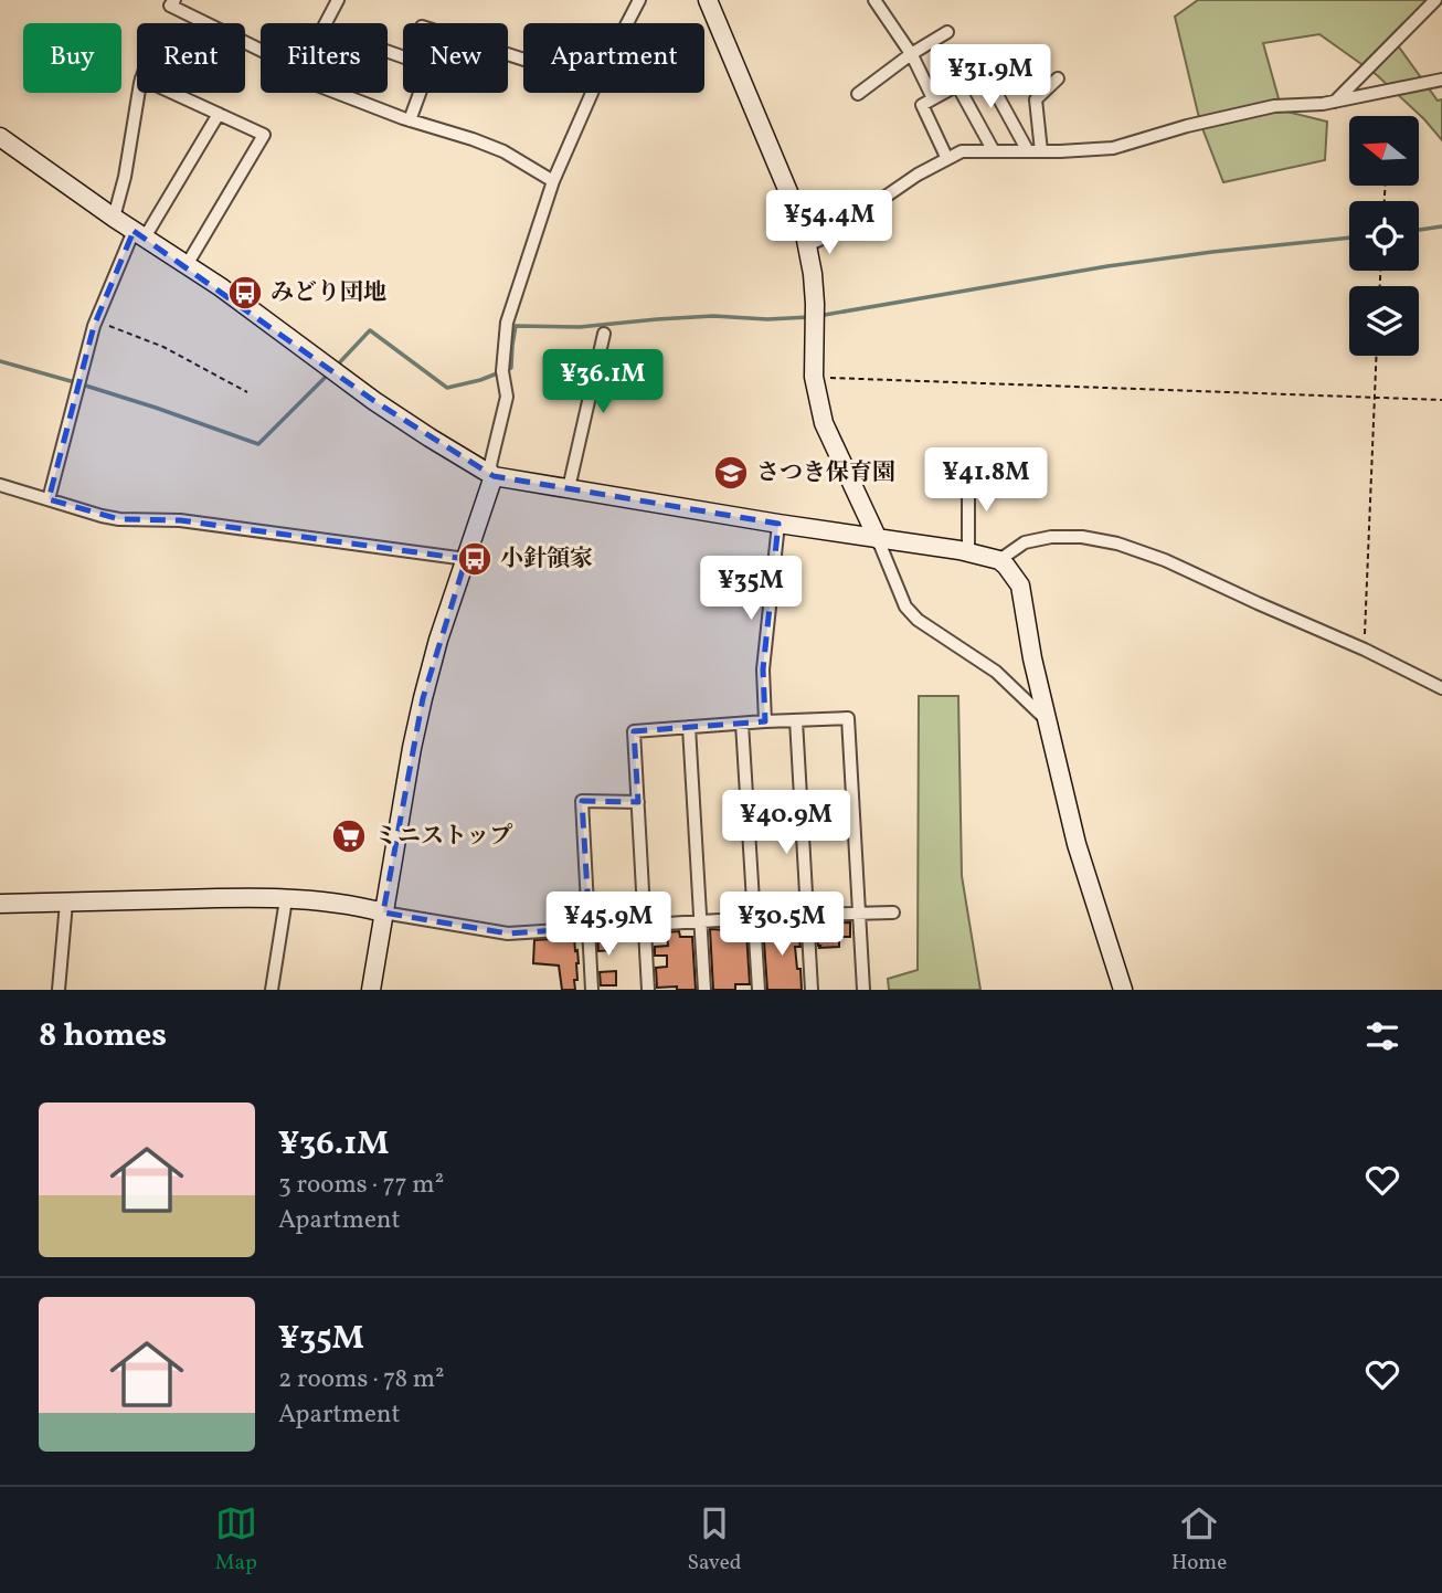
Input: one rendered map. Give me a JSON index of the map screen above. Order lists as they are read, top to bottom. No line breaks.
{"places":{"bus stop":["みどり団地","小針領家"],"school or university":["さつき保育園"],"supermarket":["ミニストップ"]},"north":"left","page":{"chip":["Buy","Rent","Filters","New","Apartment"],"price":["¥31.9M","¥54.4M","¥36.1M","¥41.8M","¥35M","¥40.9M","¥45.9M","¥30.5M"],"heading":"8 homes","list":[{"name":"¥36.1M","note":"3 rooms · 77 m² · Apartment"},{"name":"¥35M","note":"2 rooms · 78 m² · Apartment"}],"tabs":["Map","Saved","Home"]}}
